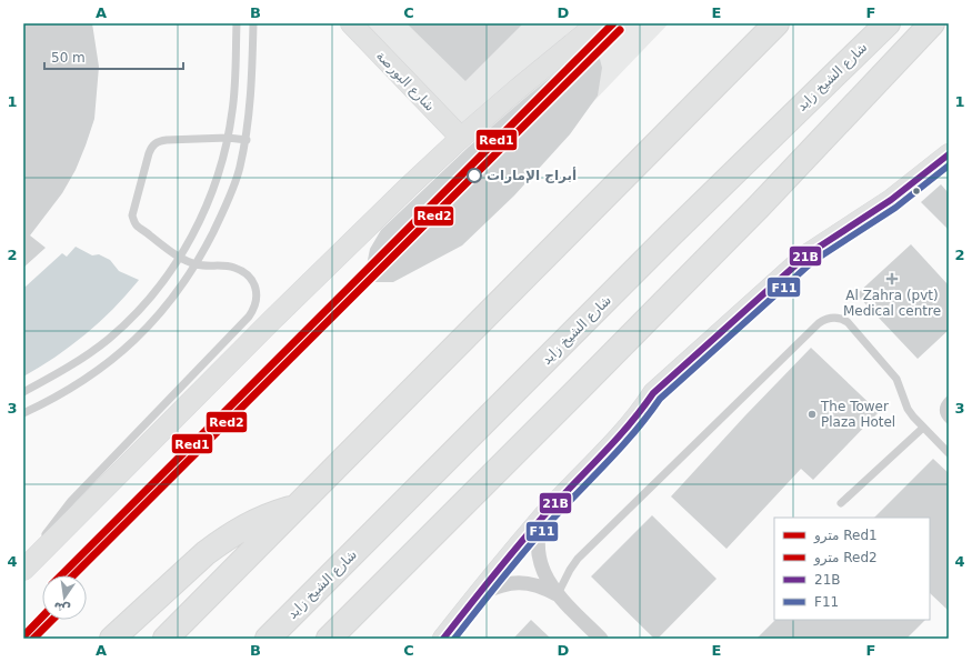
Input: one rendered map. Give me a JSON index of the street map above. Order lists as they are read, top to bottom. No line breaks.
{"streets":{"highway":["شارع الشيخ زايد"],"street":["شارع البورصة"]},"places":{"other":["أبراج الإمارات","The Tower Plaza Hotel"],"health":["Al Zahra (pvt) Medical centre"]},"lines":["metro line Red1","metro line Red2","transit line 21B","transit line F11"],"legend":["مترو Red1","مترو Red2","21B","F11"],"scale_bar":"50 m","north":"bottom","grid":{"columns":["A","B","C","D","E","F"],"rows":["1","2","3","4"]}}
